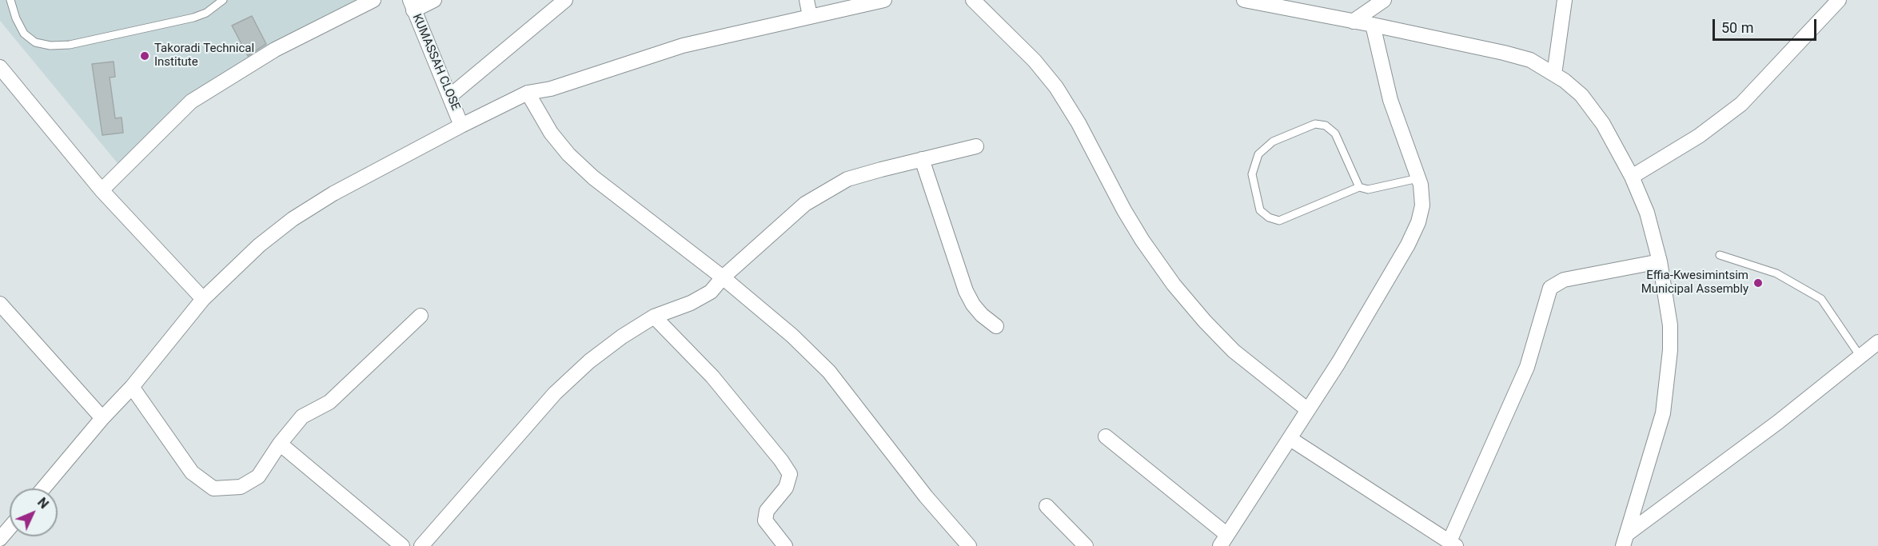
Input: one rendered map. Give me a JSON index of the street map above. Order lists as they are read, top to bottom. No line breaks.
{"streets":{"street":["KUMASSAH CLOSE"]},"places":["Takoradi Technical Institute","Effia-Kwesimintsim Municipal Assembly"],"scale_bar":"50 m","north":"top right"}
